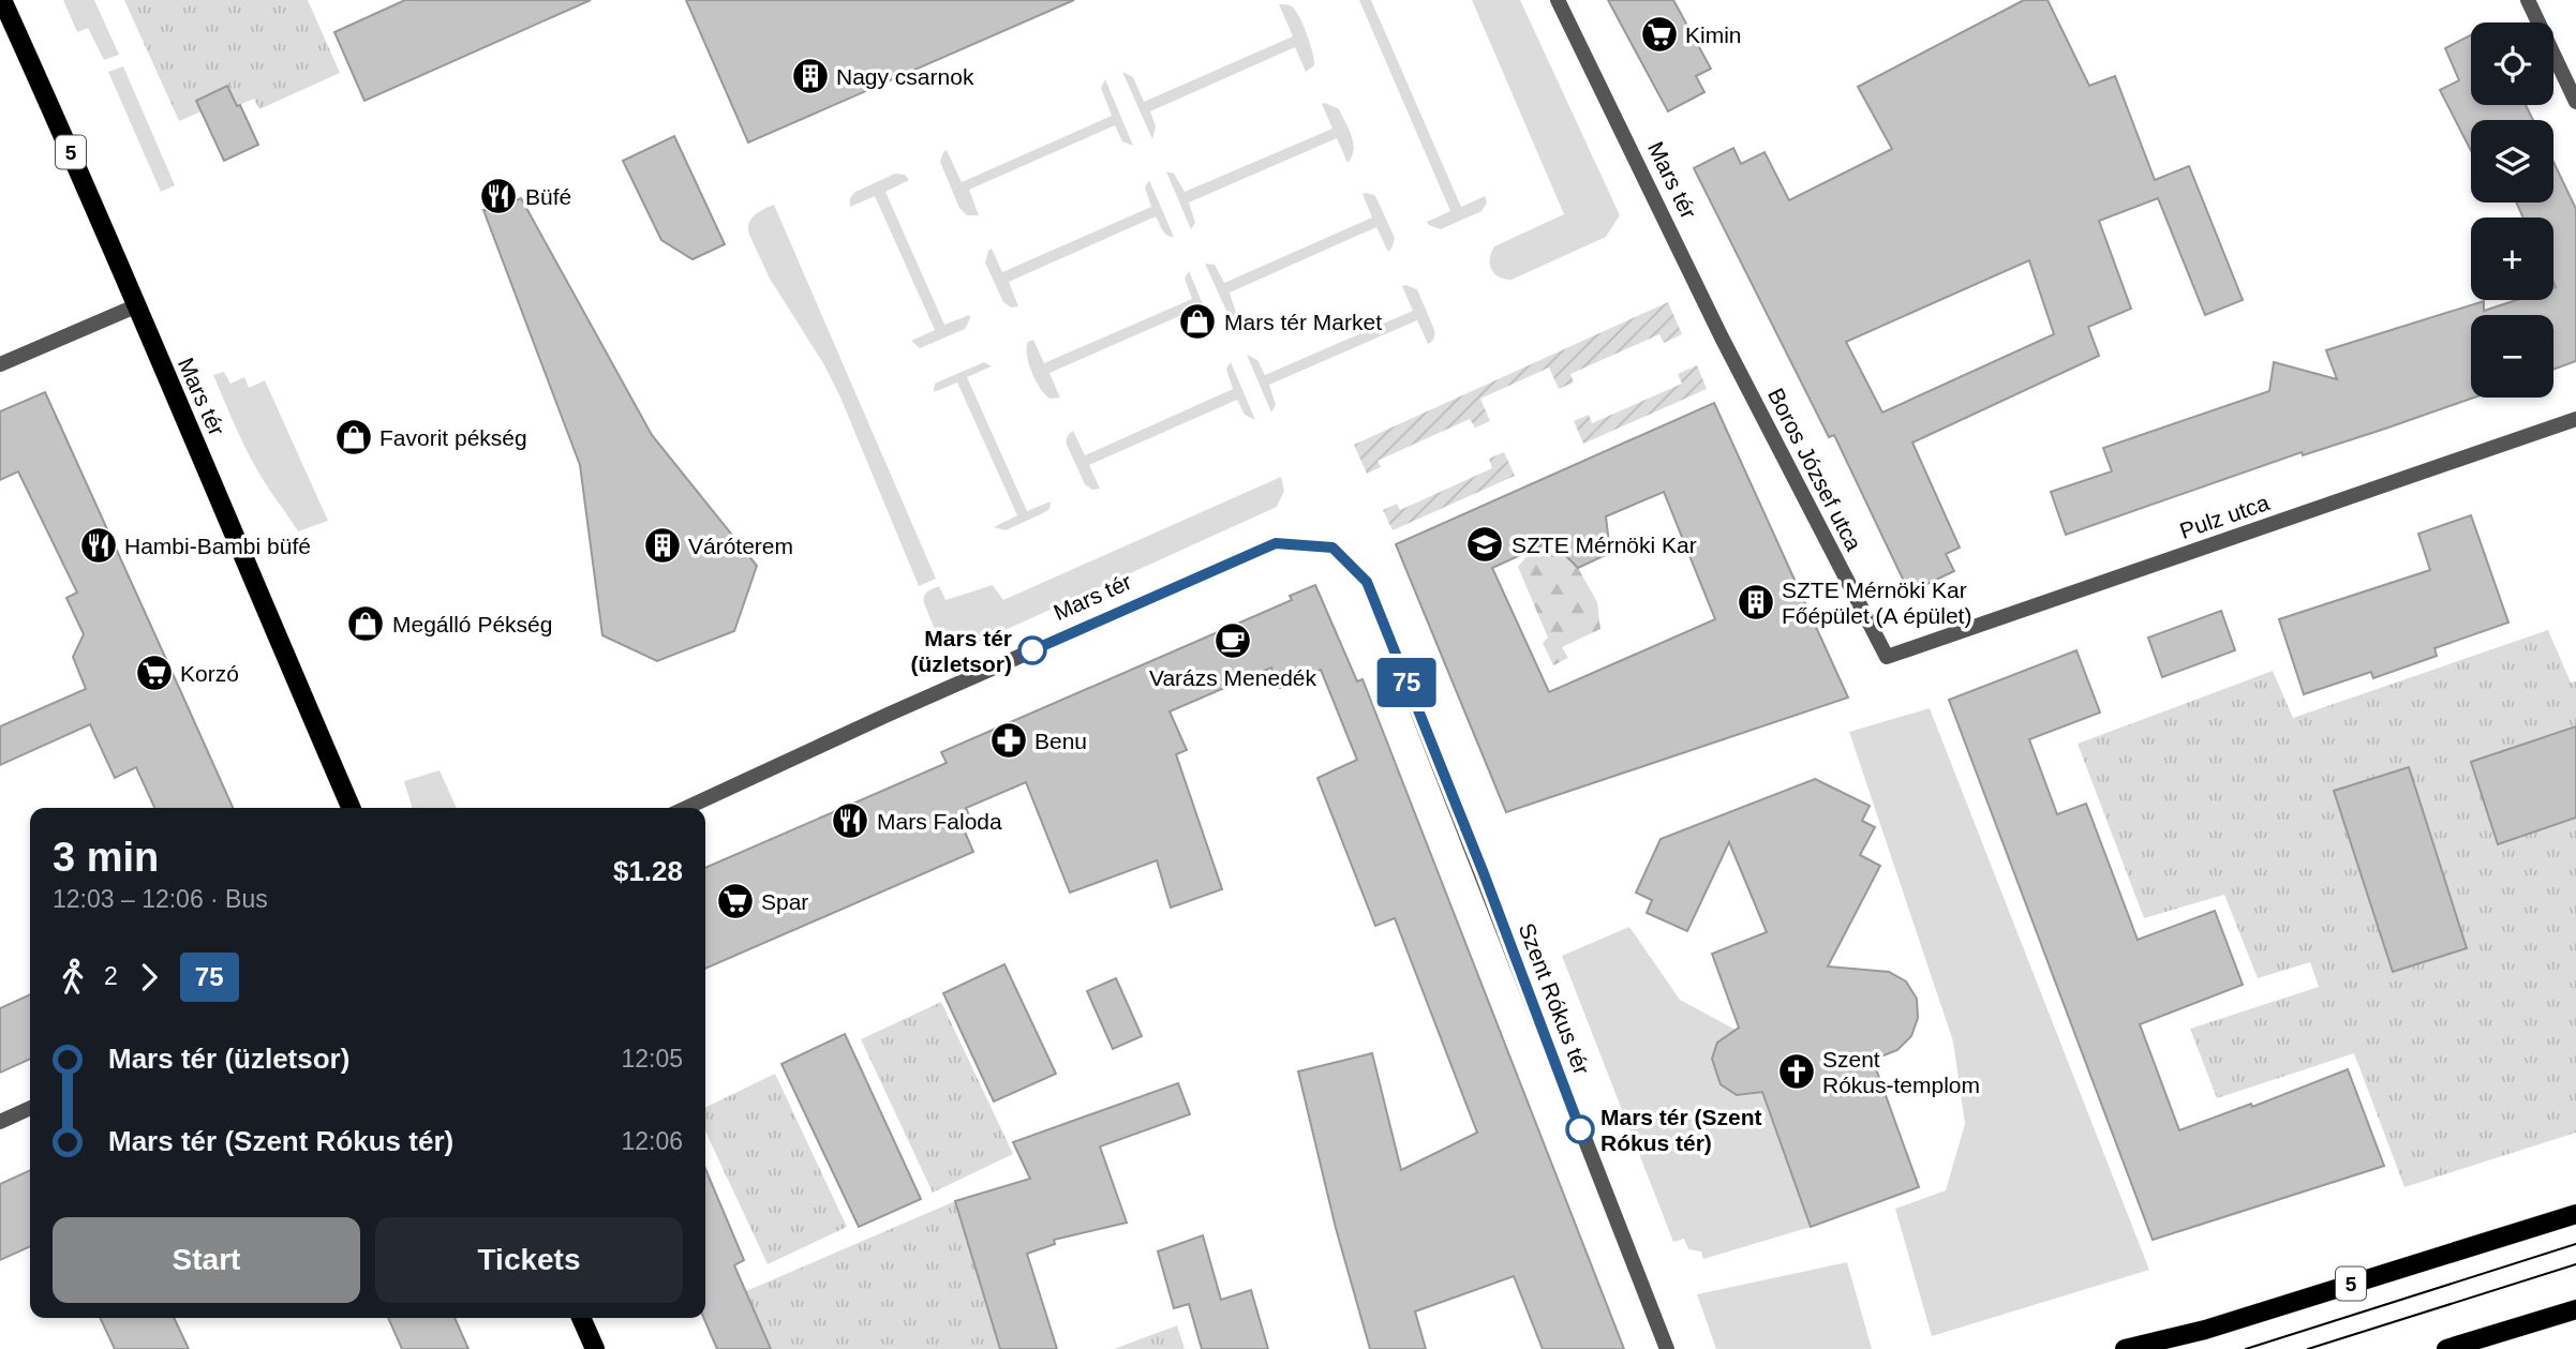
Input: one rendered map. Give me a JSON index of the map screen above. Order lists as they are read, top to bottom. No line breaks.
{"streets":{"main road":["5","Mars tér"],"street":["Boros József utca","Pulz utca","Szent Rókus tér"]},"crossings":[["Mars tér","Boros József utca"],["Mars tér","Szent Rókus tér"],["Boros József utca","Pulz utca"]],"places":{"supermarket":["Kimin","Korzó","Spar"],"building":["Nagy csarnok","Váróterem","SZTE Mérnöki Kar Főépület (A épület)"],"restaurant":["Büfé","Hambi-Bambi büfé","Mars Faloda"],"shop":["Mars tér Market","Favorit pékség","Megálló Pékség"],"school or university":["SZTE Mérnöki Kar"],"cafe":["Varázs Menedék"],"other":["Mars tér (üzletsor)","Mars tér (Szent Rókus tér)"],"pharmacy":["Benu"],"church":["Szent Rókus-templom"]},"lines":["bus line 75"],"page":{"on_map":"75","map_buttons":["+","−"],"heading":["3 min","12:03 – 12:06 · Bus","$1.28"],"legs":["2","75"],"list":[{"name":"Mars tér (üzletsor)","value":"12:05"},{"name":"Mars tér (Szent Rókus tér)","value":"12:06"}],"buttons":["Start","Tickets"]}}
